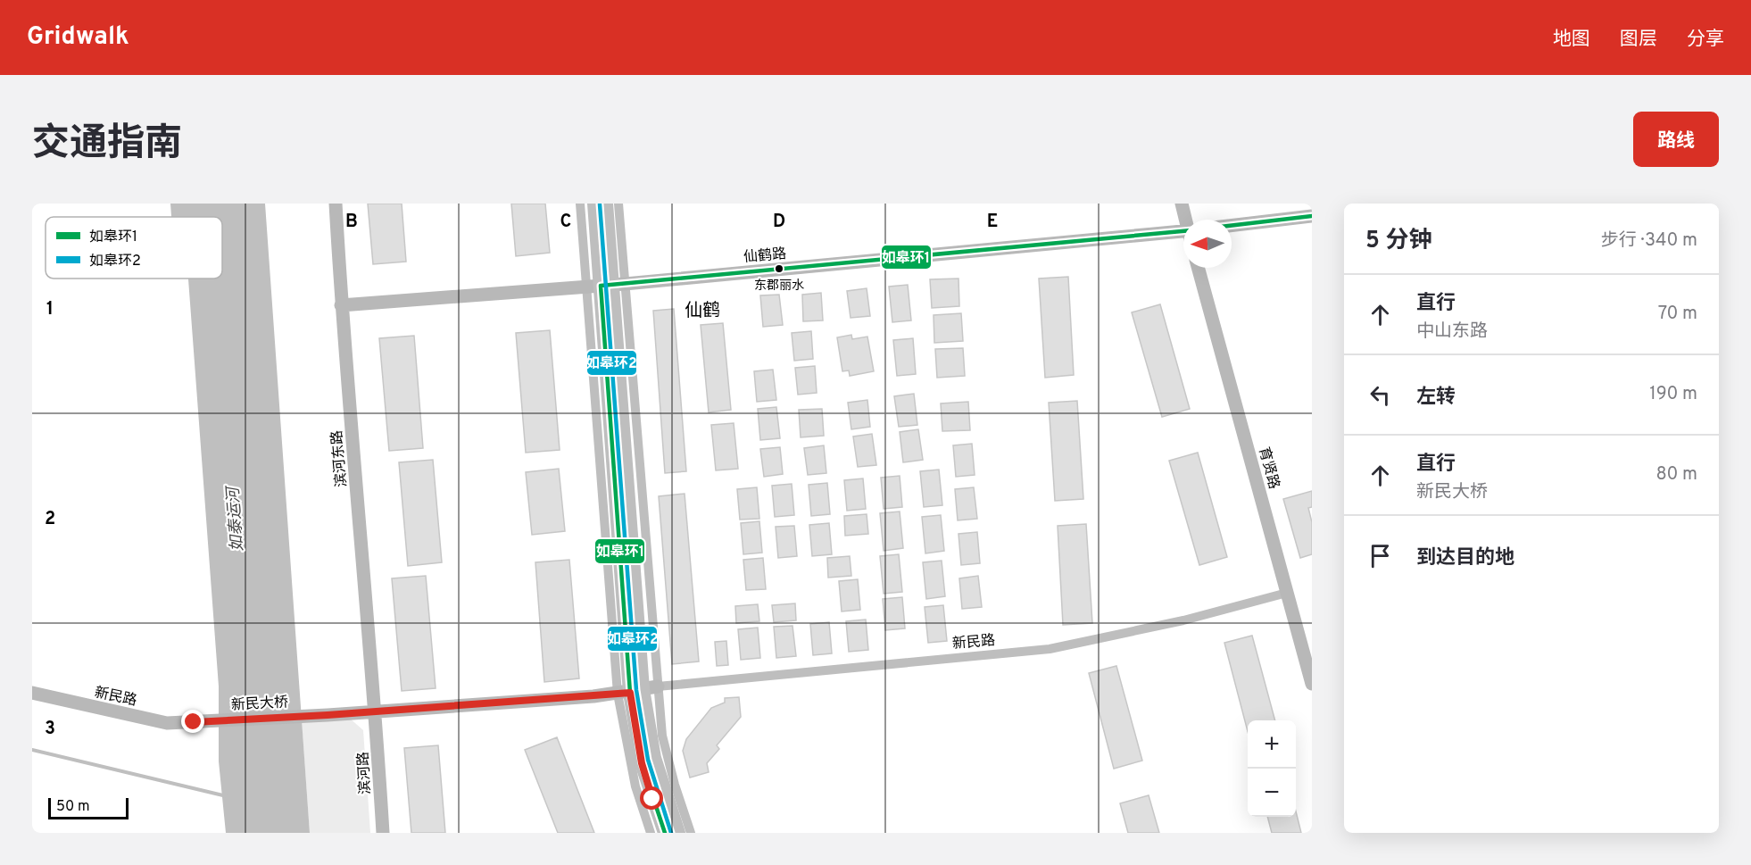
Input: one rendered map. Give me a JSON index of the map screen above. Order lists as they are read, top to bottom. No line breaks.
{"streets":{"street":["仙鹤路","滨河东路","育贤路","新民路","新民大桥","滨河路"]},"crossings":[["仙鹤路","滨河东路"],["滨河东路","新民大桥"],["滨河东路","滨河路"],["育贤路","新民路"],["新民路","新民大桥"],["新民大桥","滨河路"]],"districts":["仙鹤"],"water":["如泰运河"],"places":["东郡丽水"],"lines":["transit line 如皋环2","transit line 如皋环1"],"legend":["如皋环1","如皋环2"],"scale_bar":"50 m","north":"left","page":{"header":"Gridwalk","nav":["地图","图层","分享"],"title":"交通指南","buttons":"路线","heading":["5 分钟","步行 · 340 m"],"list":[["直行","中山东路","70 m"],["左转","190 m"],["直行","新民大桥","80 m"],"到达目的地"],"map_buttons":["+","−"],"scale":"50 m"},"grid":{"columns":["B","C","D","E"],"rows":["1","2","3"]}}
